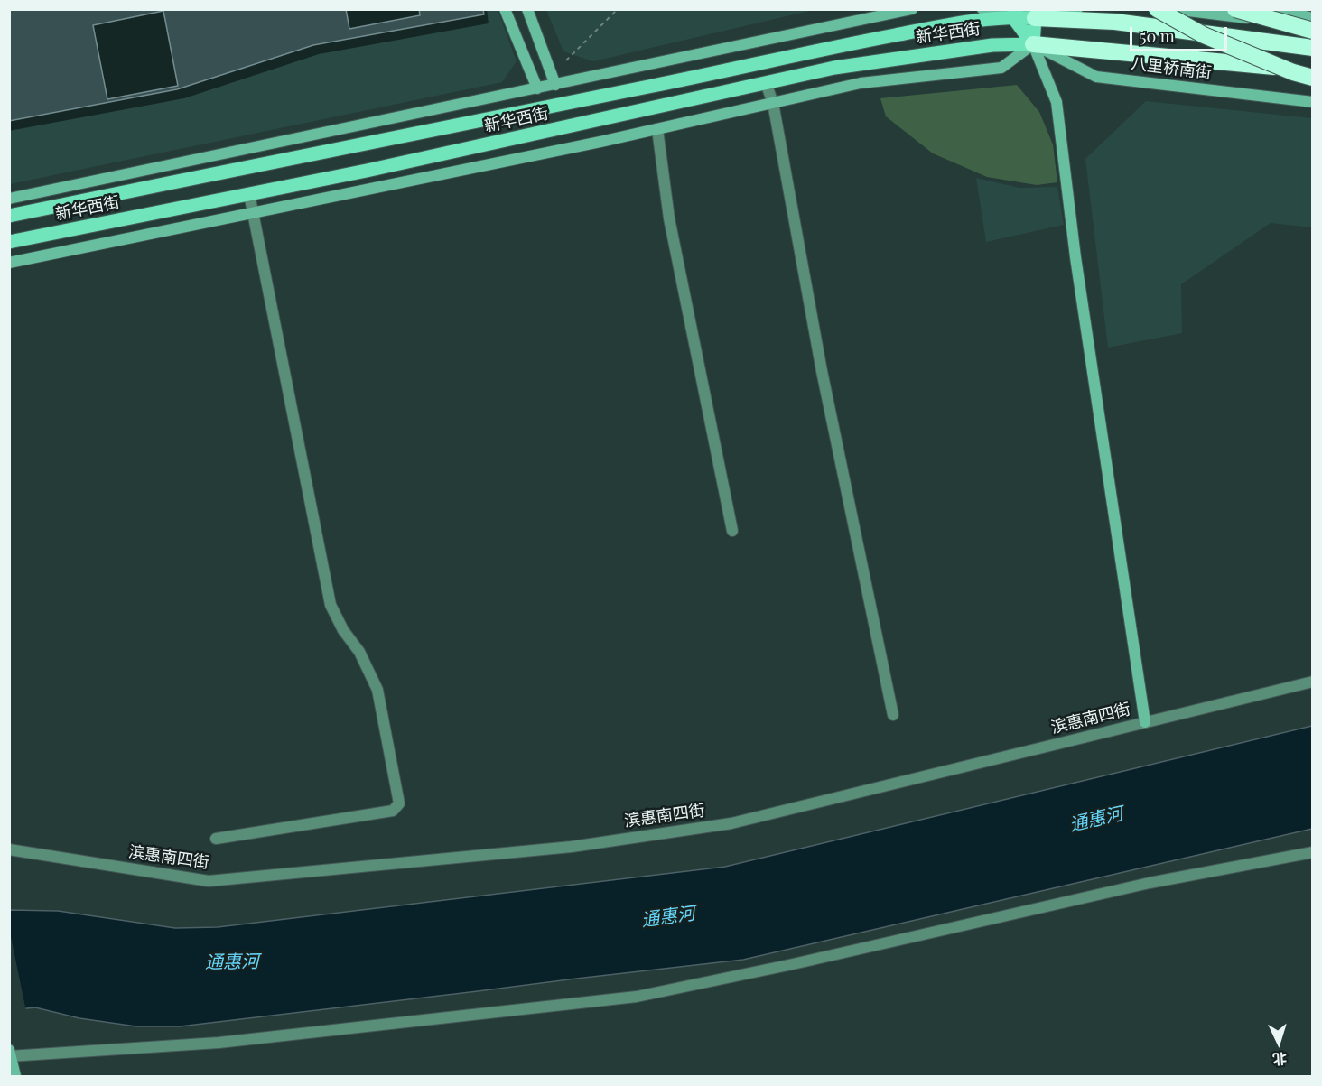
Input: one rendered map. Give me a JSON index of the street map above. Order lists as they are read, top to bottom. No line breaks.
{"streets":{"main road":["新华西街"],"street":["八里桥南街","滨惠南四街"]},"crossings":[["新华西街","八里桥南街"]],"water":["通惠河"],"scale_bar":"50 m","north":"bottom"}
